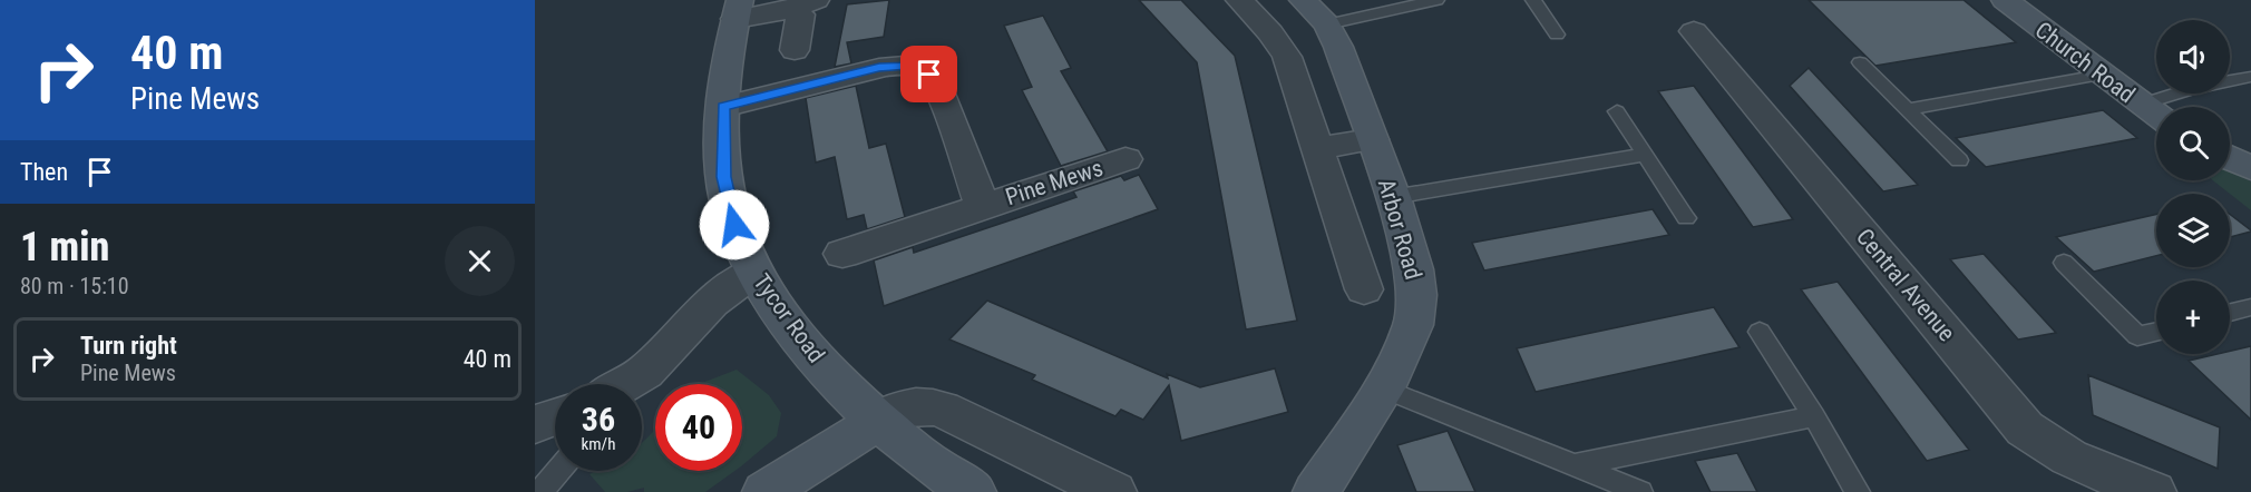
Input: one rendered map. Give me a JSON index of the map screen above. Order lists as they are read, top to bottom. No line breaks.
{"streets":{"street":["Church Road","Pine Mews","Arbor Road","Central Avenue","Tycor Road"]},"crossings":[["Pine Mews","Tycor Road"]],"page":{"turn":["40 m","Pine Mews"],"map_buttons":"+","then":"Then","heading":["1 min","80 m · 15:10"],"list":[{"name":"Turn right","note":"Pine Mews","value":"40 m"}],"speed":"36 km/h","limit":"40"}}
